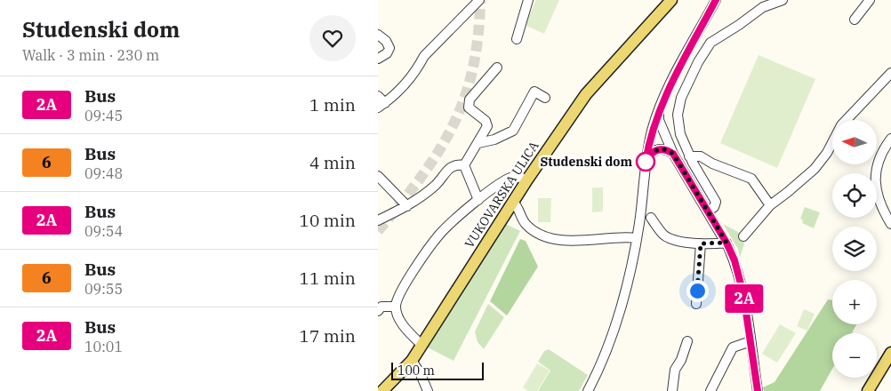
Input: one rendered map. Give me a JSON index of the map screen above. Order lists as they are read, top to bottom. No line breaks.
{"streets":{"main road":["VUKOVARSKA ULICA"]},"places":["Studenski dom"],"lines":["bus line 2A"],"scale_bar":"100 m","north":"left","page":{"heading":["Studenski dom","Walk · 3 min · 230 m"],"on_map":"2A","list":[{"mark":"2A","name":"Bus","note":"09:45","value":"1 min"},{"mark":"6","name":"Bus","note":"09:48","value":"4 min"},{"mark":"2A","name":"Bus","note":"09:54","value":"10 min"},{"mark":"6","name":"Bus","note":"09:55","value":"11 min"},{"mark":"2A","name":"Bus","note":"10:01","value":"17 min"}],"map_buttons":["+","−"],"scale":"100 m"}}
